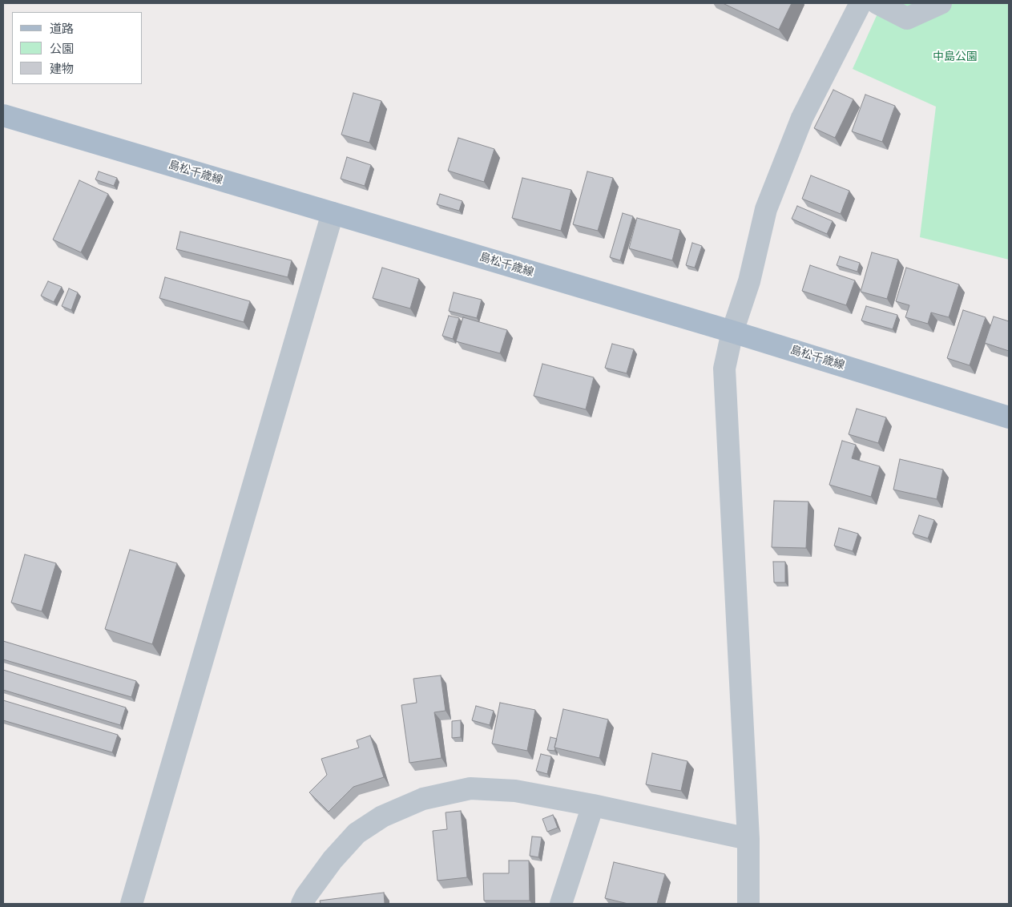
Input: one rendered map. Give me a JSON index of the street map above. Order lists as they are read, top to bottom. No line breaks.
{"streets":{"main road":["島松千歳線"]},"parks":["中島公園"],"legend":["道路","公園","建物"]}
